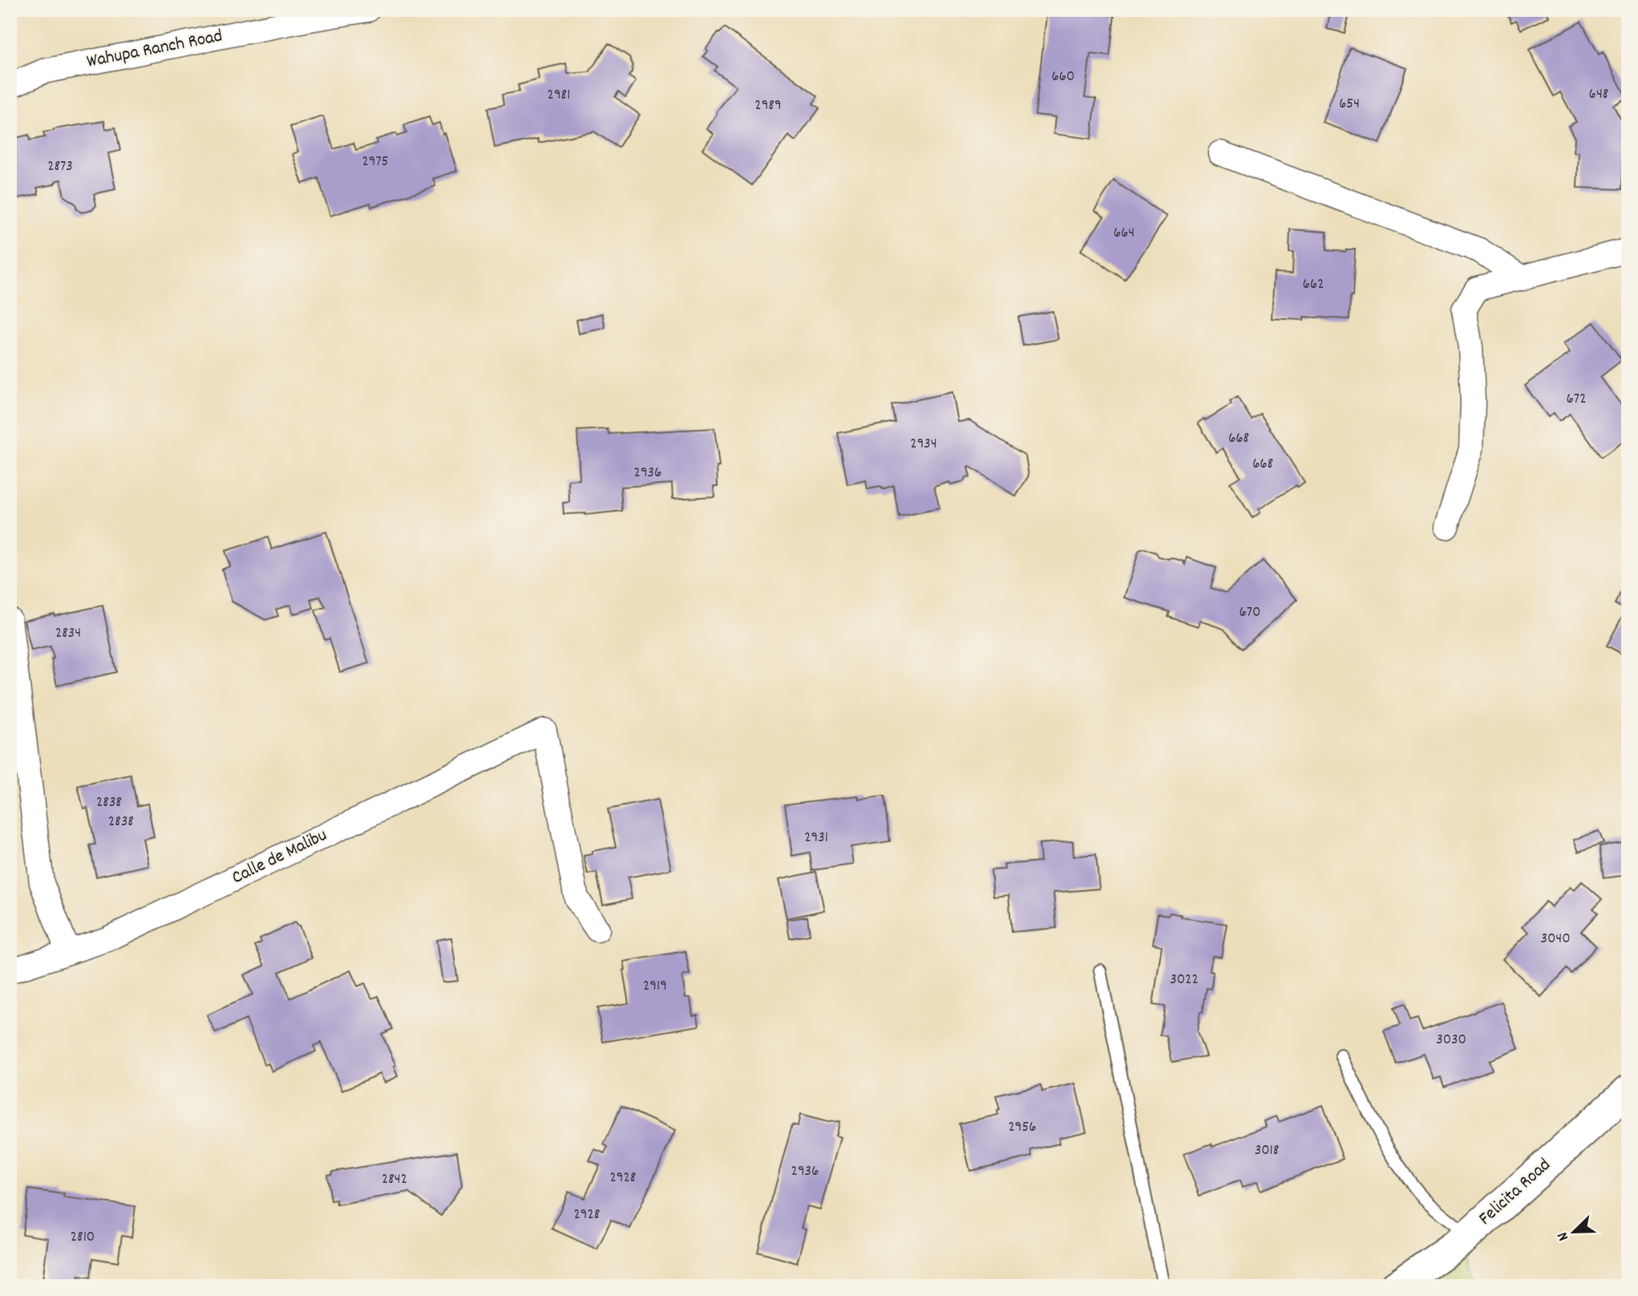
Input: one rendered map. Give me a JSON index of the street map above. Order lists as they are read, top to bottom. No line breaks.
{"streets":{"main road":["Felicita Road"],"street":["Wahupa Ranch Road","Calle de Malibu"]},"house_numbers":["660","648","2981","654","2989","2975","2873","664","662","672","668","2934","668","2936","670","2834","2838","2838","2931","3040","3022","2919","3030","2956","3018","2936","2928","2842","2928","2810"],"north":"bottom left"}
